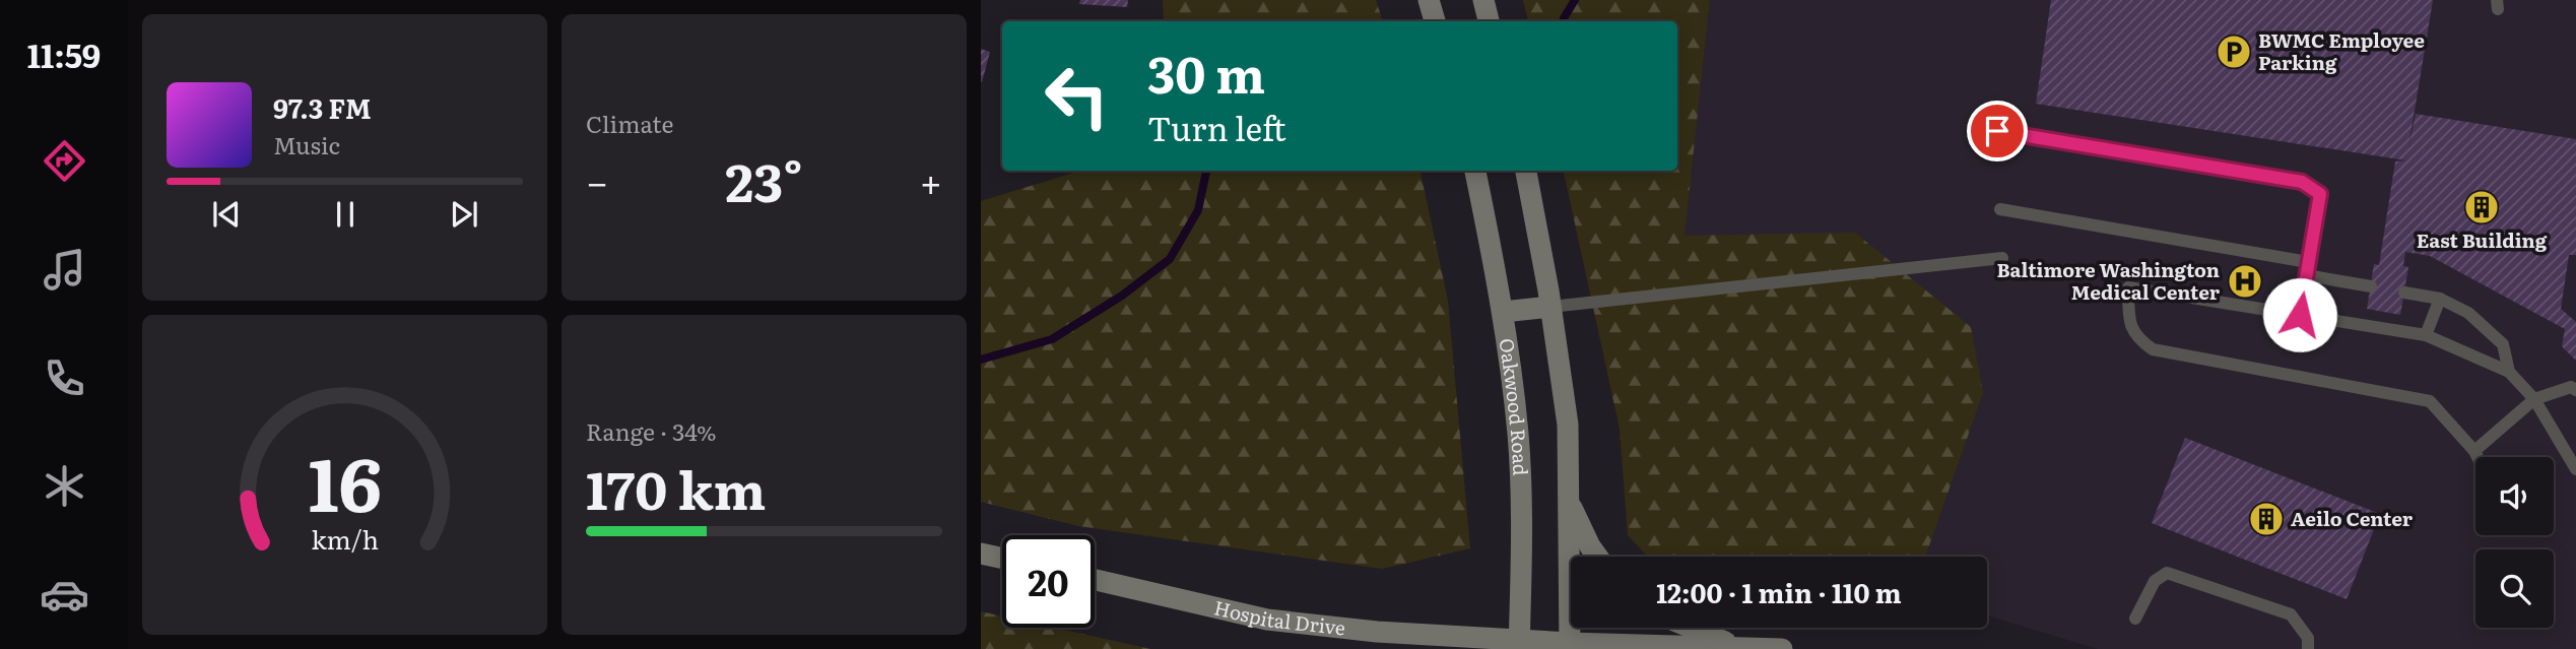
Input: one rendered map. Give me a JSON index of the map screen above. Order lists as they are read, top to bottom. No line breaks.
{"streets":{"street":["Oakwood Road","Hospital Drive"]},"crossings":[["Oakwood Road","Hospital Drive"]],"places":{"parking":["BWMC Employee Parking"],"building":["East Building","Aeilo Center"],"hospital":["Baltimore Washington Medical Center"]},"page":{"tabs":"11:59","tile":["Climate",["Range · 34%","170 km"]],"turn":["30 m","Turn left"],"song":["97.3 FM","Music"],"heat":["−","23°","+"],"limit":"20","trip":"12:00 · 1 min · 110 m","gauge":["16","km/h"]}}
